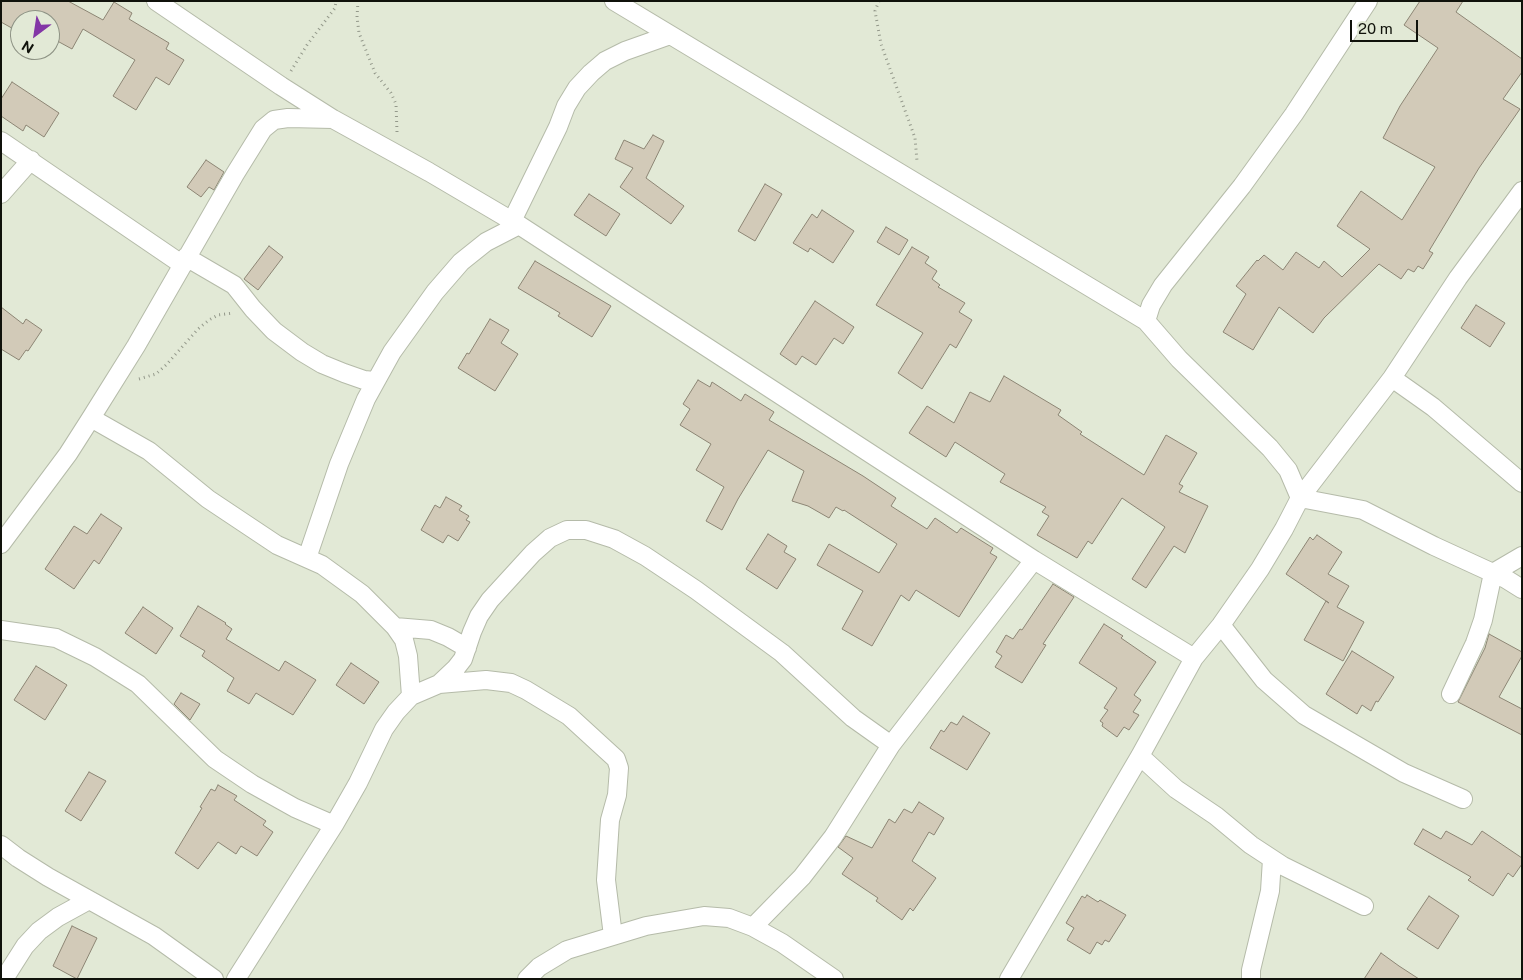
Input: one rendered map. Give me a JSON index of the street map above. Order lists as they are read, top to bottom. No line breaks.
{"scale_bar":"20 m","north":"bottom left"}
